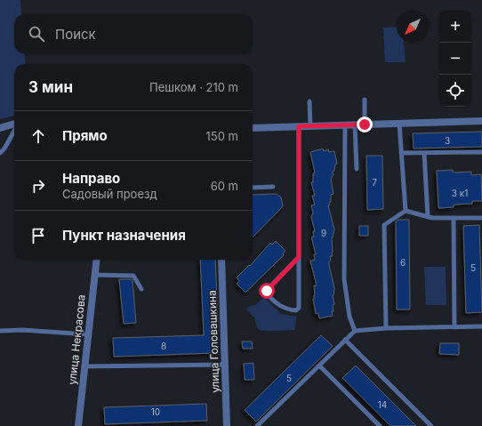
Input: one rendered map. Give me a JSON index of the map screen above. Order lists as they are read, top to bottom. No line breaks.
{"streets":{"street":["улица Некрасова","улица Головашкина"]},"house_numbers":["3","7","3 к1","9","6","5","8","5","14","10"],"north":"bottom left","page":{"map_buttons":["+","−"],"search":"Поиск","heading":["3 мин","Пешком · 210 m"],"list":[["Прямо","150 m"],["Направо","Садовый проезд","60 m"],"Пункт назначения"]}}
